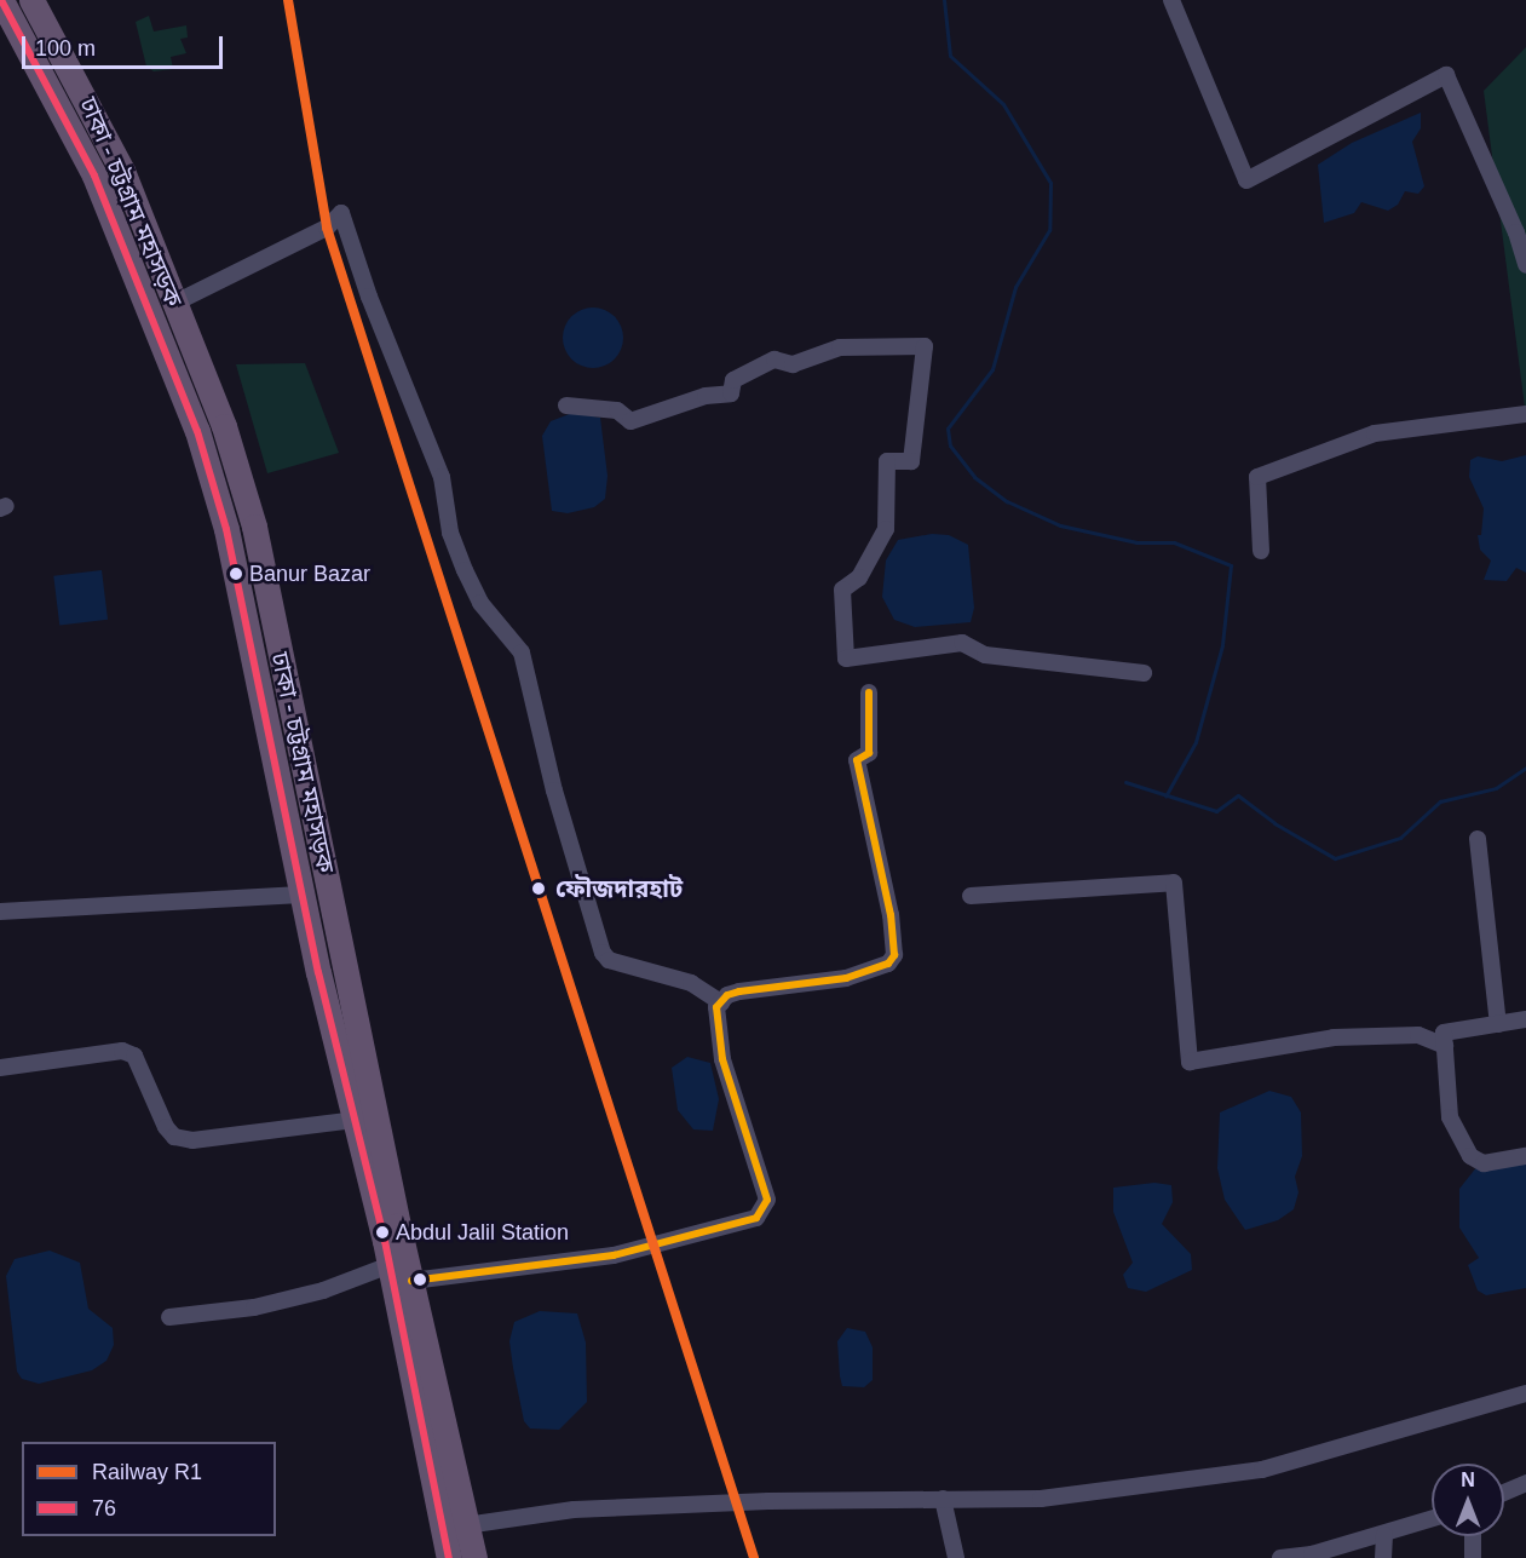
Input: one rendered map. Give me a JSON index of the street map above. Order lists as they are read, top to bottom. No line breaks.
{"streets":{"highway":["ঢাকা - চট্টগ্রাম মহাসড়ক"]},"places":["Banur Bazar","ফৌজদারহাট","Abdul Jalil Station"],"lines":["rail line R1","transit line 76"],"legend":["Railway R1","76"],"scale_bar":"100 m","north":"top"}
